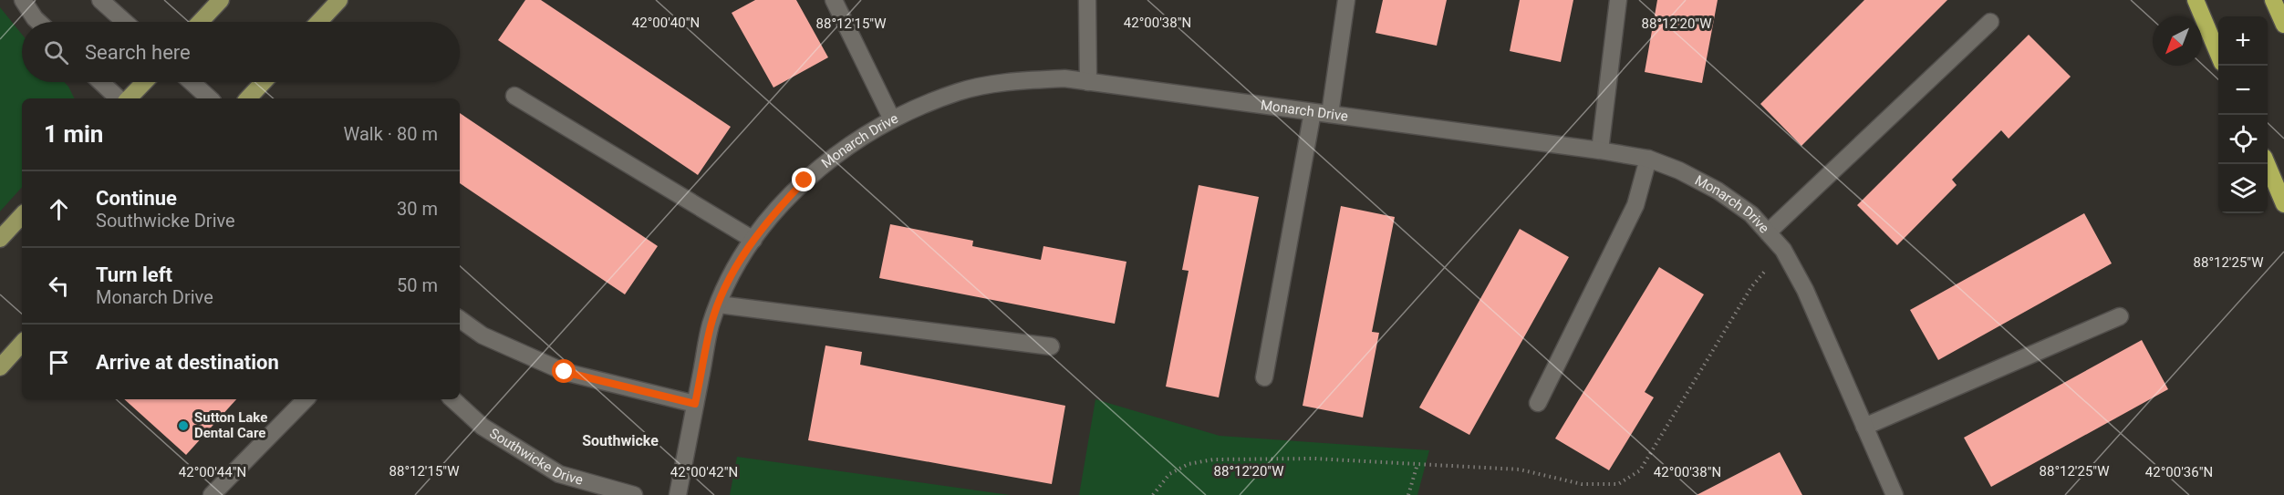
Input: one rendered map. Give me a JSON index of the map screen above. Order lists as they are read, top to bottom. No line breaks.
{"streets":{"street":["Monarch Drive","Southwicke Drive"]},"districts":["Southwicke"],"places":["Sutton Lake Dental Care"],"north":"bottom left","page":{"map_buttons":["+","−"],"search":"Search here","heading":["1 min","Walk · 80 m"],"list":[["Continue","Southwicke Drive","30 m"],["Turn left","Monarch Drive","50 m"],"Arrive at destination"]},"coordinates":["42°00'40\"N","42°00'38\"N","88°12'15\"W","88°12'20\"W","88°12'25\"W","42°00'44\"N","42°00'42\"N","42°00'36\"N"]}
